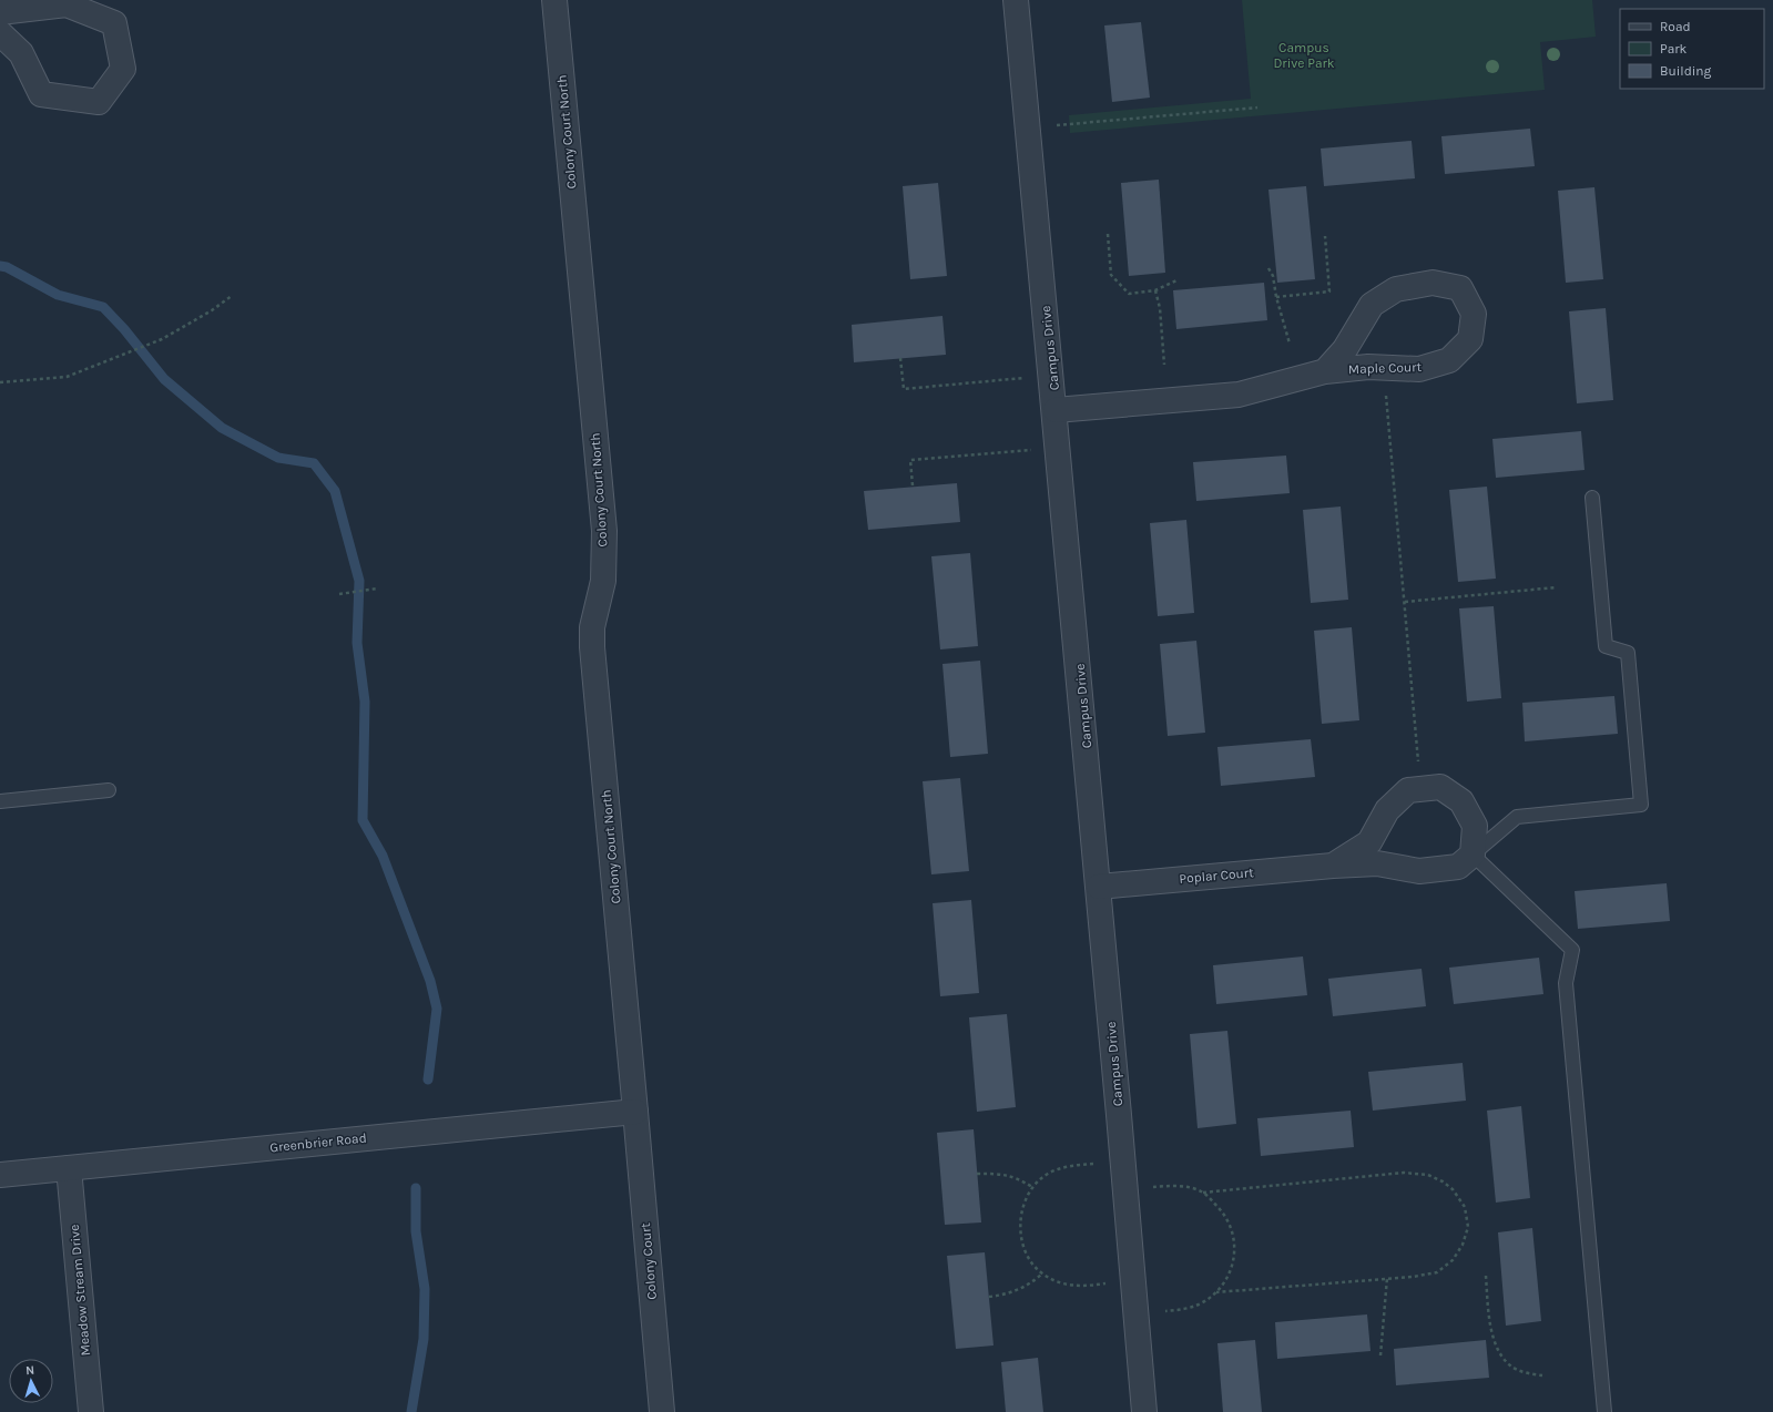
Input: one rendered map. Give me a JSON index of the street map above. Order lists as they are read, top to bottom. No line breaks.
{"streets":{"street":["Colony Court North","Campus Drive","Maple Court","Poplar Court","Greenbrier Road","Colony Court","Meadow Stream Drive"]},"crossings":[["Colony Court North","Greenbrier Road"],["Colony Court North","Colony Court"],["Campus Drive","Maple Court"],["Campus Drive","Poplar Court"],["Greenbrier Road","Colony Court"],["Greenbrier Road","Meadow Stream Drive"]],"parks":["Campus Drive Park"],"legend":["Road","Park","Building"],"north":"top"}
